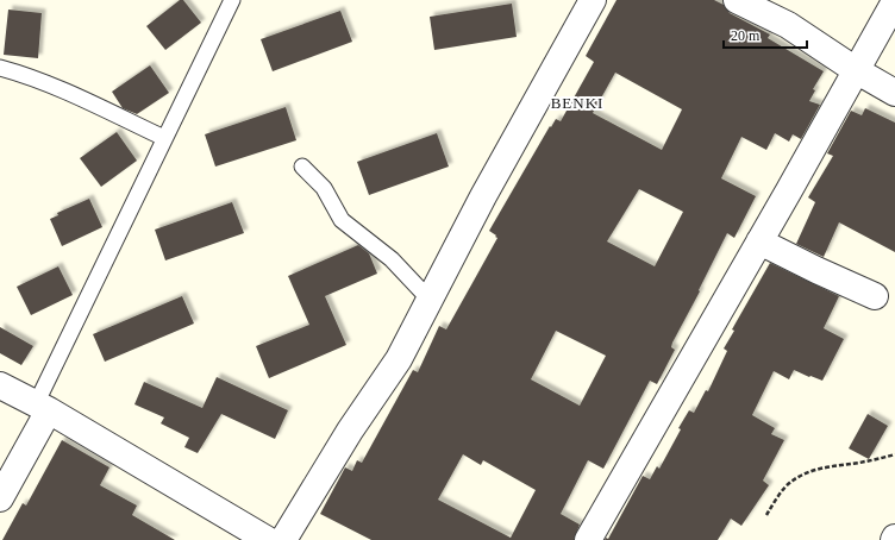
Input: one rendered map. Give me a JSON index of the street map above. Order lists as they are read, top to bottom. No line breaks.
{"districts":["BENKI"],"scale_bar":"20 m"}
